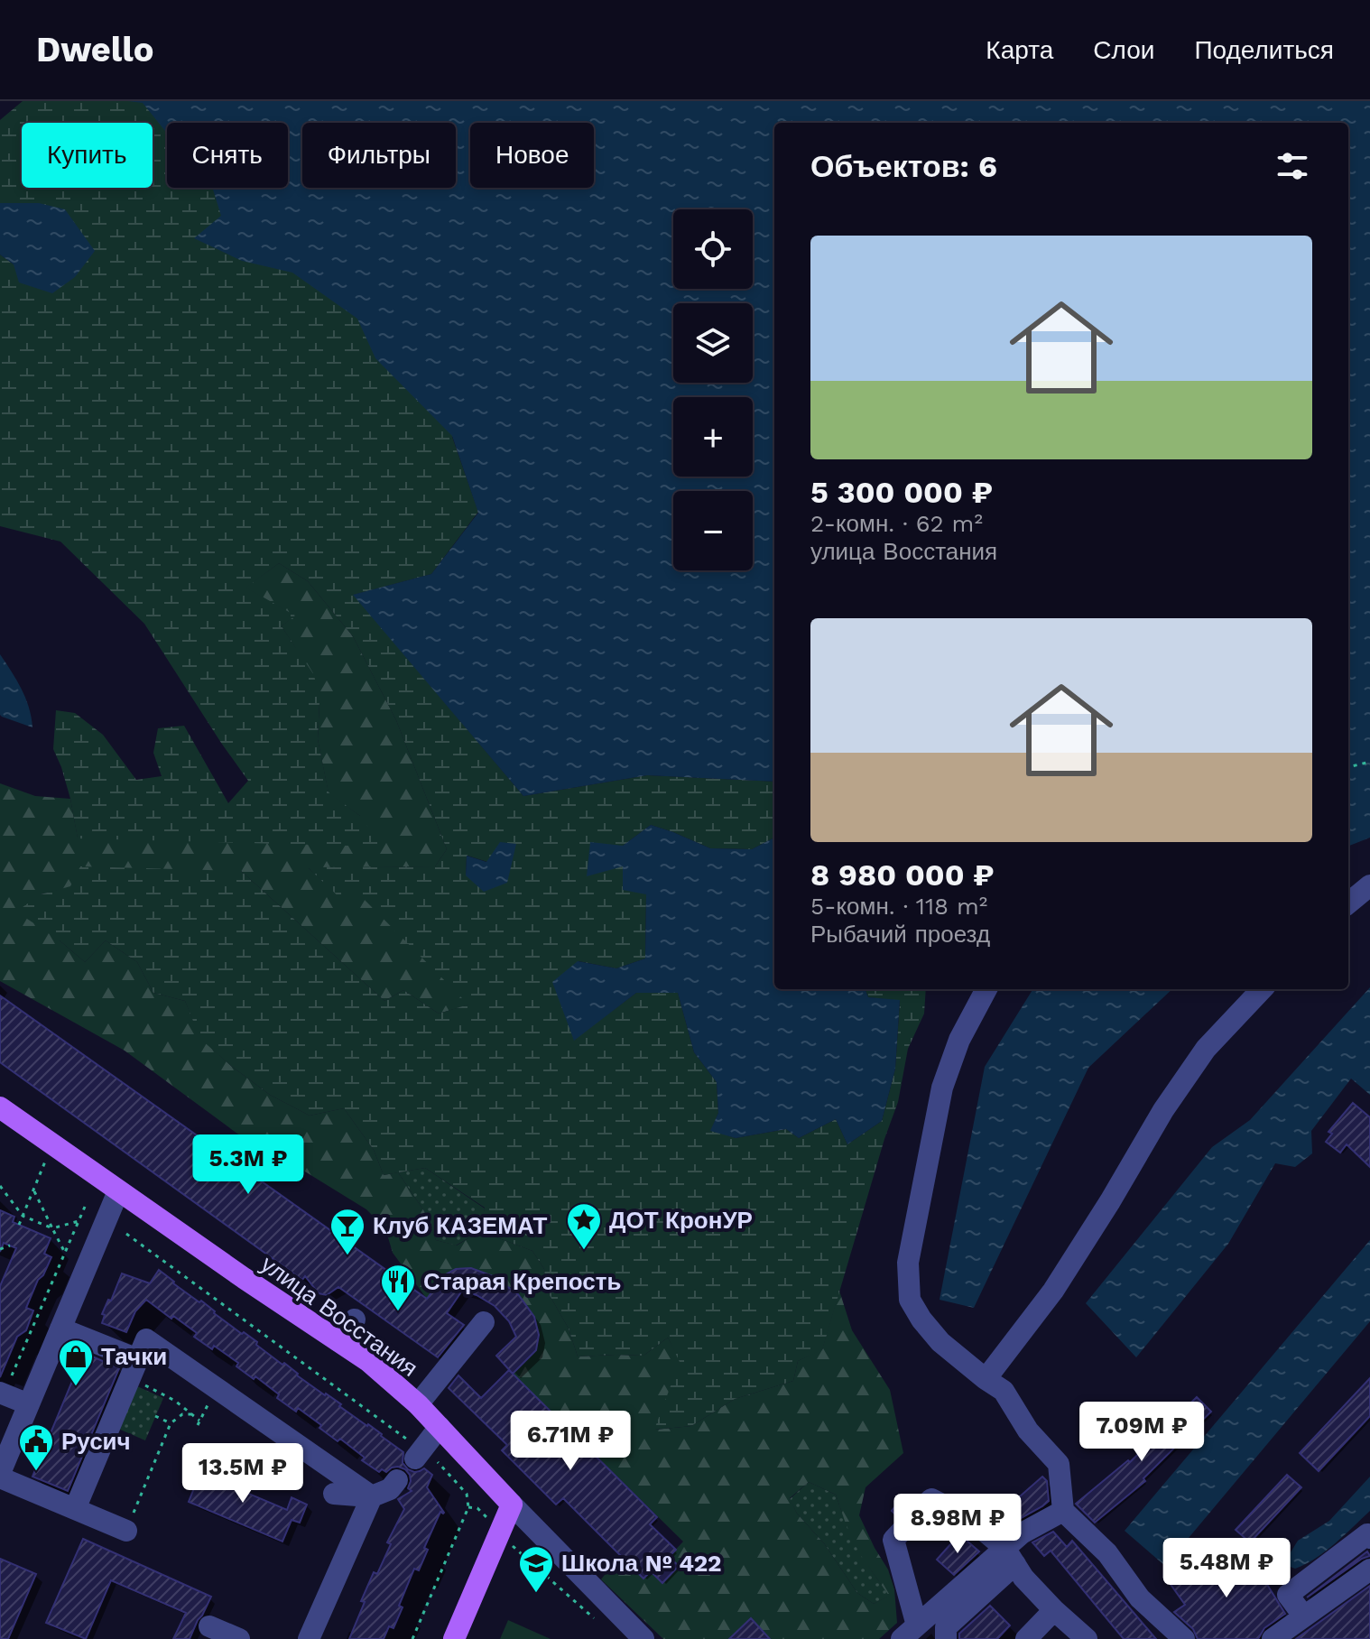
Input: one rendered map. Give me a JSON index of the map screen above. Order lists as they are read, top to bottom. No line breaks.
{"streets":{"main road":["улица Восстания"]},"places":{"place":["ДОТ КронУР"],"bar":["Клуб КАЗЕМАТ"],"restaurant":["Старая Крепость"],"shop":["Тачки"],"public building":["Русич"],"school or university":["Школа № 422"]},"page":{"header":"Dwello","nav":["Карта","Слои","Поделиться"],"chip":["Купить","Снять","Фильтры","Новое"],"heading":"Объектов: 6","map_buttons":["+","−"],"list":[{"name":"5 300 000 ₽","note":"2-комн. · 62 m² · улица Восстания"},{"name":"8 980 000 ₽","note":"5-комн. · 118 m² · Рыбачий проезд"}],"price":["5.3M ₽","7.09M ₽","6.71M ₽","13.5M ₽","8.98M ₽","5.48M ₽"]}}
